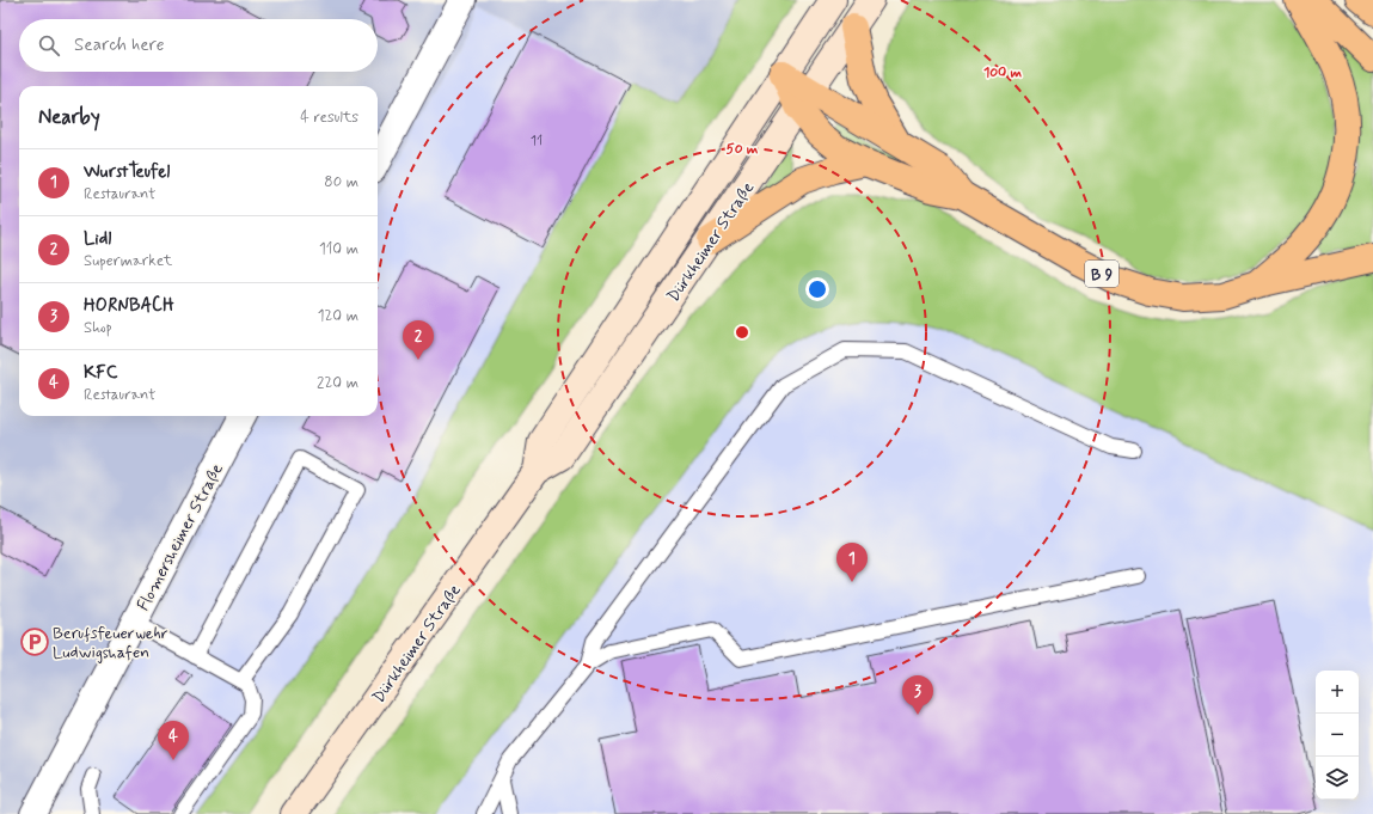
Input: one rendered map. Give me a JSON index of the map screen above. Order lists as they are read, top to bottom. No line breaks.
{"streets":{"highway":["B 9"],"main road":["Dürkheimer Straße"],"street":["Flomersheimer Straße"]},"crossings":[["Dürkheimer Straße","B 9"]],"places":{"parking":["Berufsfeuerwehr Ludwigshafen"]},"house_numbers":["11"],"page":{"search":"Search here","heading":["Nearby","4 results"],"list":[{"mark":"1","name":"WurstTeufel","note":"Restaurant","value":"80 m"},{"mark":"2","name":"Lidl","note":"Supermarket","value":"110 m"},{"mark":"3","name":"HORNBACH","note":"Shop","value":"120 m"},{"mark":"4","name":"KFC","note":"Restaurant","value":"220 m"}],"pins":["2","1","3","4"],"map_buttons":["+","−"]},"rings":["100 m","50 m"]}
